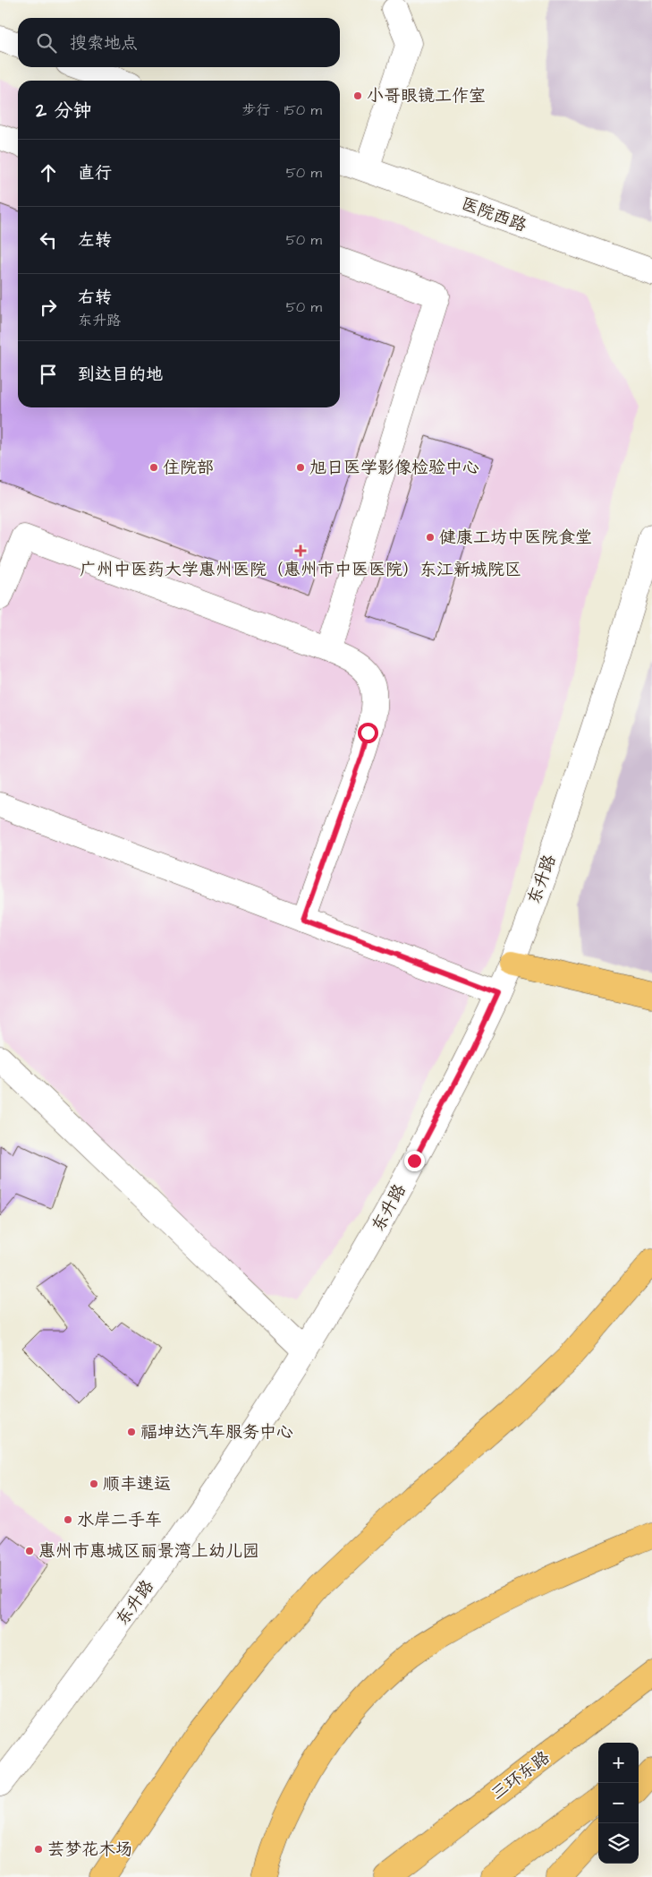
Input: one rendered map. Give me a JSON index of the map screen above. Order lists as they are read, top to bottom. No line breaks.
{"streets":{"highway":["三环东路"],"street":["医院西路","东升路"]},"places":{"other":["小哥眼镜工作室","住院部","旭日医学影像检验中心","健康工坊中医院食堂","福坤达汽车服务中心","顺丰速运","水岸二手车","惠州市惠城区丽景湾上幼儿园","芸梦花木场"],"health":["广州中医药大学惠州医院（惠州市中医医院）东江新城院区"]},"page":{"search":"搜索地点","heading":["2 分钟","步行 · 150 m"],"list":[["直行","50 m"],["左转","50 m"],["右转","东升路","50 m"],"到达目的地"],"map_buttons":["+","−"]}}
